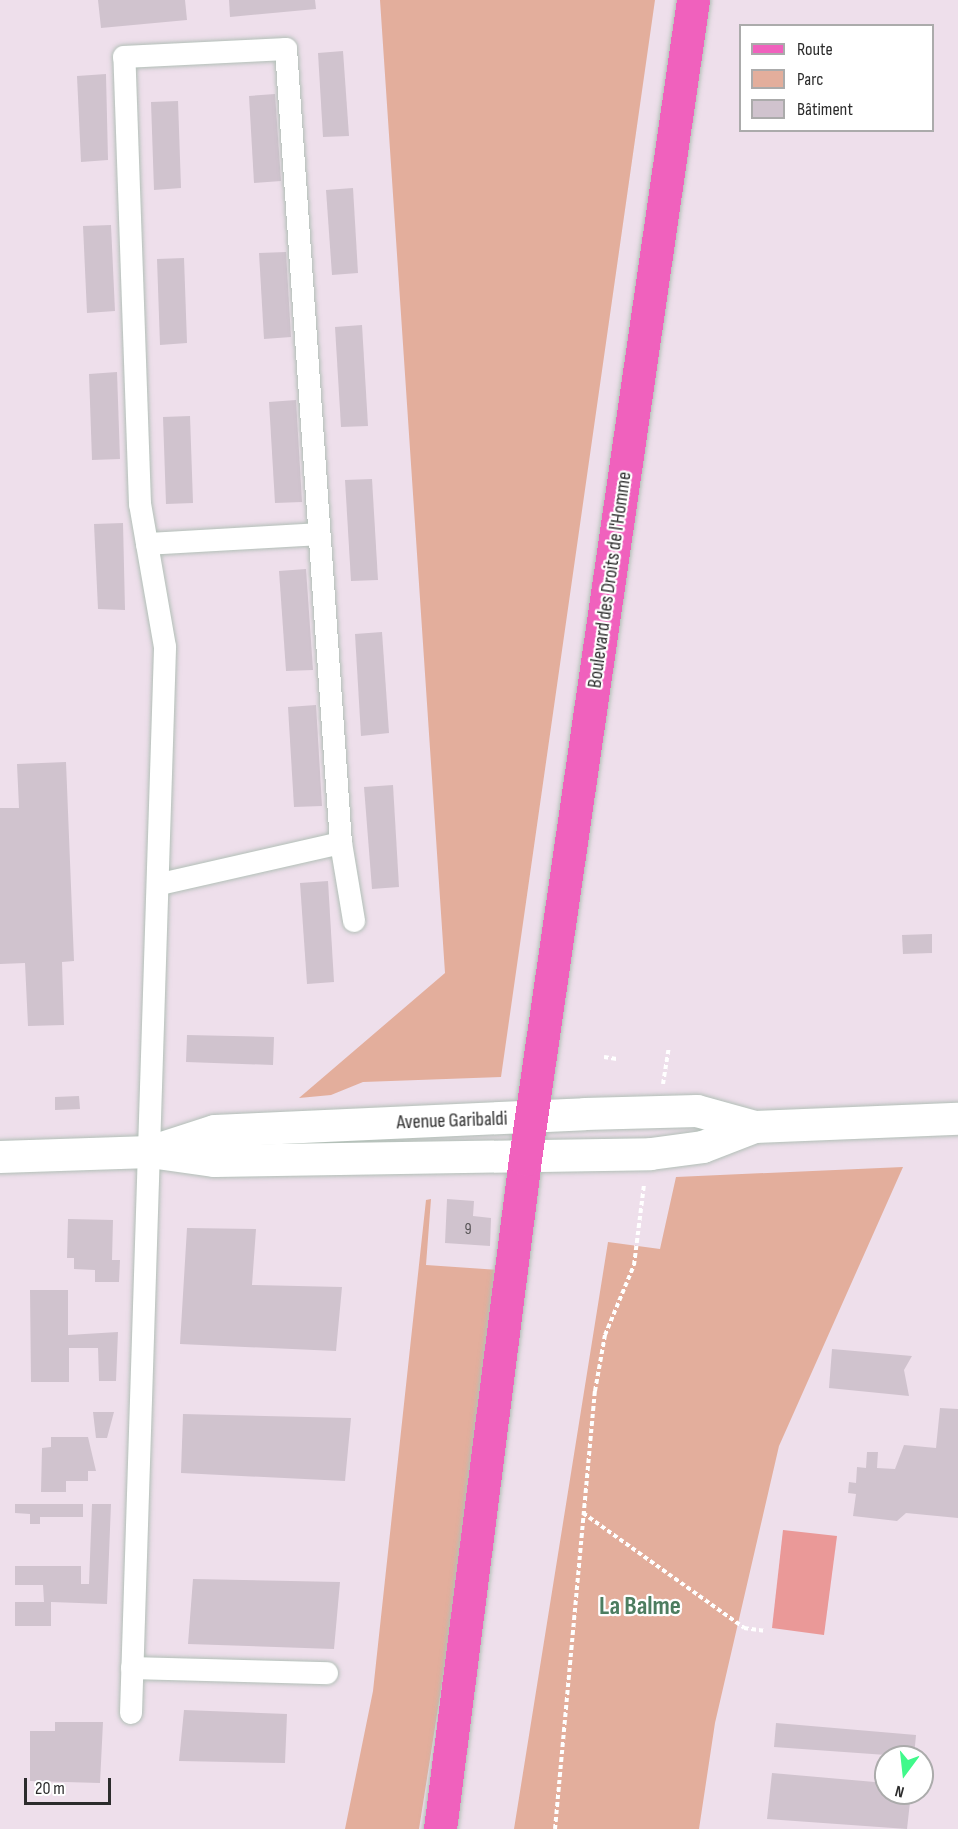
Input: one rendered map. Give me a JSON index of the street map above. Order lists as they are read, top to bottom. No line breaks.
{"streets":{"main road":["Boulevard des Droits de l'Homme","Avenue Garibaldi"]},"crossings":[["Boulevard des Droits de l'Homme","Avenue Garibaldi"]],"districts":["La Balme"],"house_numbers":["9"],"legend":["Route","Parc","Bâtiment"],"scale_bar":"20 m","north":"bottom"}
